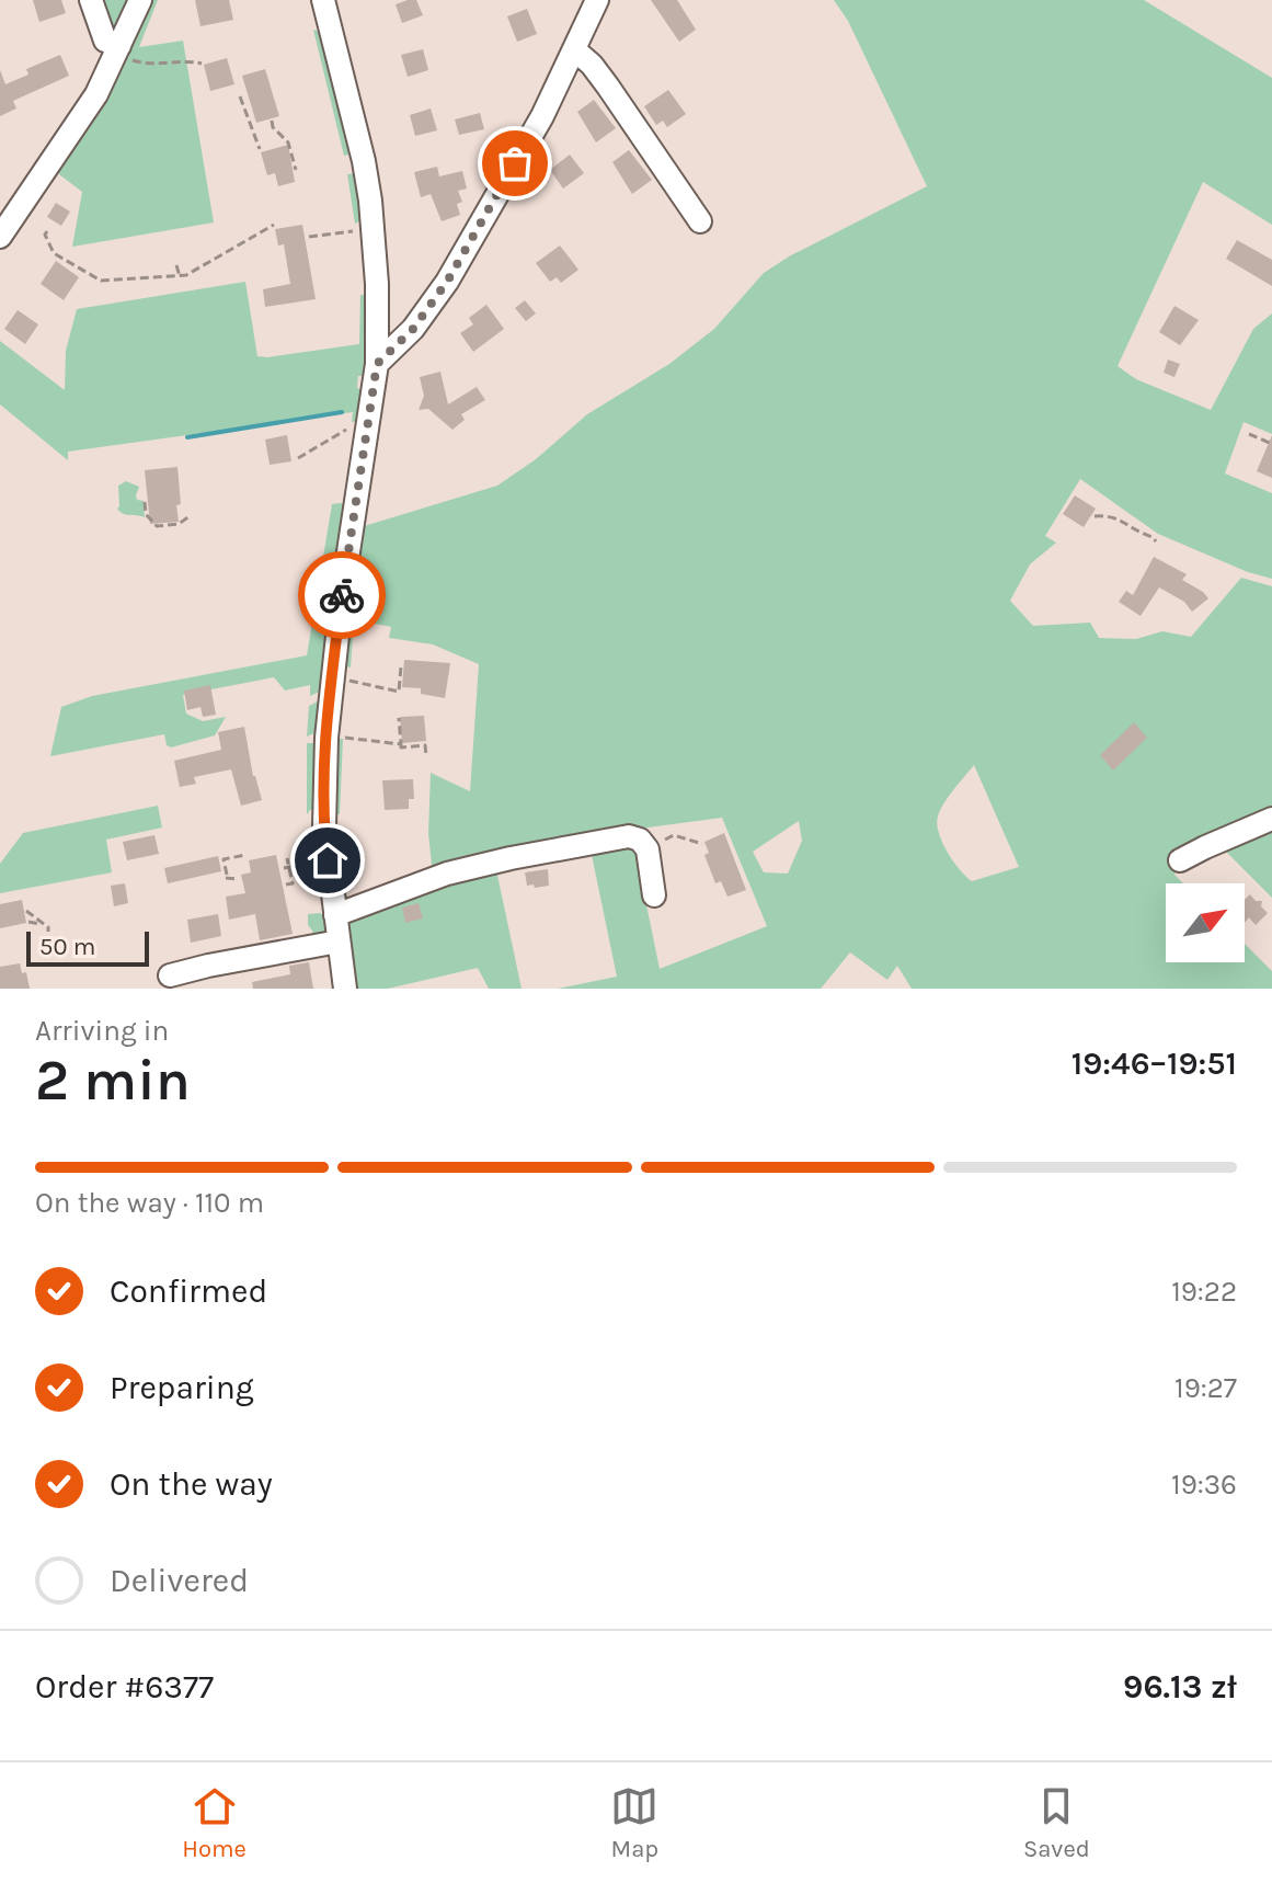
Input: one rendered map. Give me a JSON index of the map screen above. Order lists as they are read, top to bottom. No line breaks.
{"scale_bar":"50 m","north":"top right","page":{"scale":"50 m","heading":["2 min","Arriving in","19:46–19:51"],"panel":["Order #6377","96.13 zł"],"bar":"On the way · 110 m","list":[["Confirmed","19:22"],["Preparing","19:27"],["On the way","19:36"],"Delivered"],"tabs":["Home","Map","Saved"]}}
